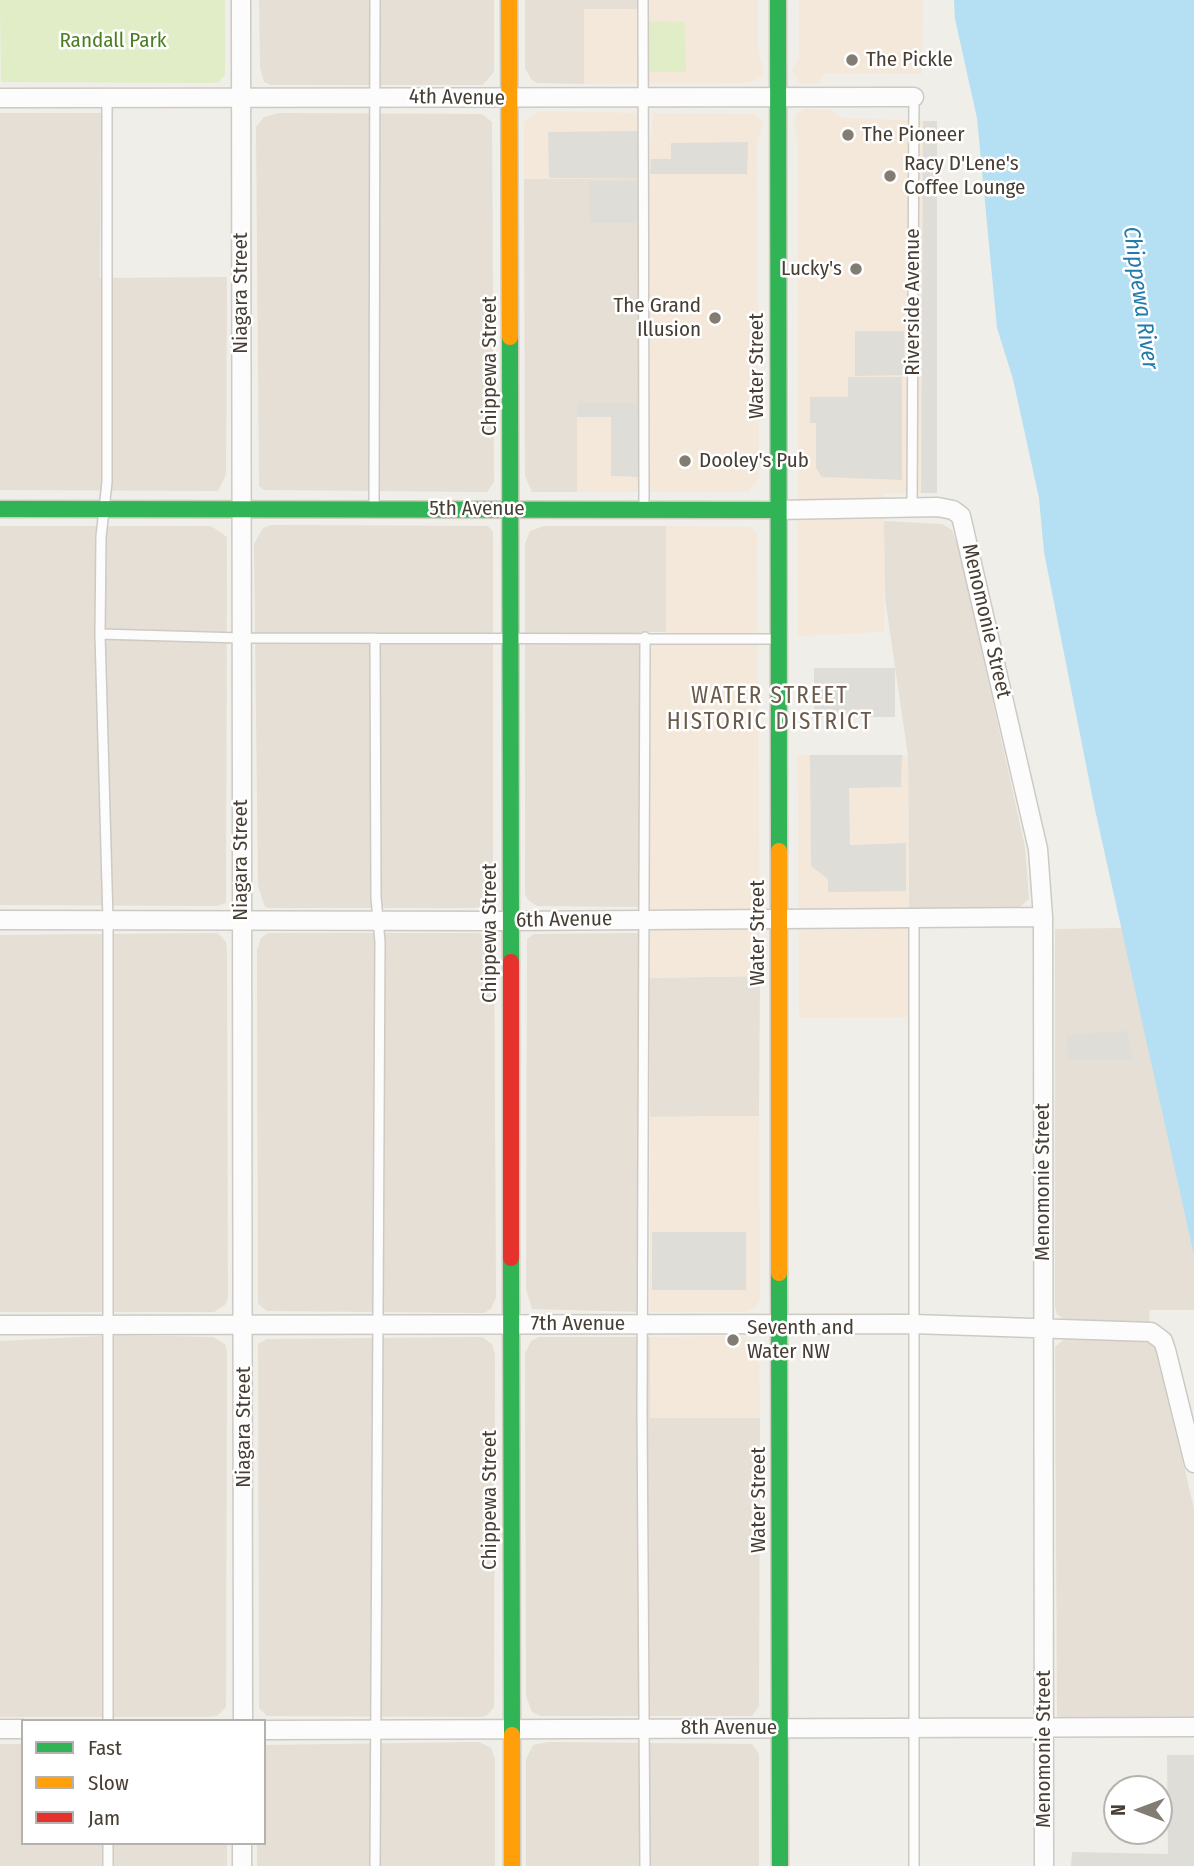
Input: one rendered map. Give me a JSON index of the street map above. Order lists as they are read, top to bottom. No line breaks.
{"streets":{"main road":["Chippewa Street","Water Street","5th Avenue"],"street":["4th Avenue","Niagara Street","Menomonie Street","6th Avenue","7th Avenue","8th Avenue"],"lane":["Riverside Avenue"]},"crossings":[["4th Avenue","Niagara Street"],["4th Avenue","Riverside Avenue"],["4th Avenue","Chippewa Street"],["4th Avenue","Water Street"],["Niagara Street","5th Avenue"],["Niagara Street","6th Avenue"],["Niagara Street","7th Avenue"],["Riverside Avenue","5th Avenue"],["Chippewa Street","5th Avenue"],["Chippewa Street","6th Avenue"],["Chippewa Street","7th Avenue"],["Chippewa Street","8th Avenue"],["Water Street","5th Avenue"],["Water Street","6th Avenue"],["Water Street","7th Avenue"],["Water Street","8th Avenue"],["5th Avenue","Menomonie Street"],["Menomonie Street","6th Avenue"],["Menomonie Street","7th Avenue"],["Menomonie Street","8th Avenue"]],"districts":["WATER STREET HISTORIC DISTRICT"],"water":["Chippewa River"],"parks":["Randall Park"],"places":["The Pickle","The Pioneer","Racy D'Lene's Coffee Lounge","Lucky's","The Grand Illusion","Dooley's Pub","Seventh and Water NW"],"legend":["Fast","Slow","Jam"],"north":"left"}
